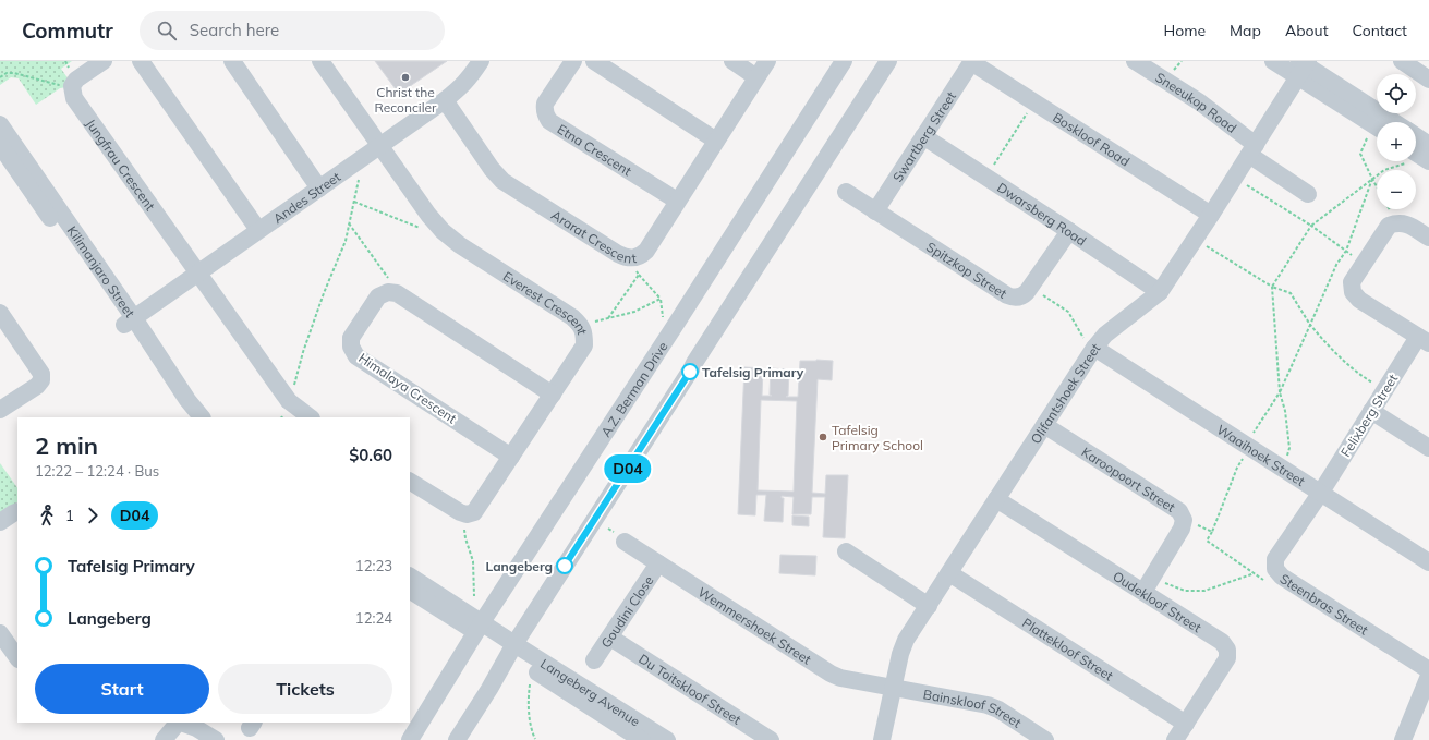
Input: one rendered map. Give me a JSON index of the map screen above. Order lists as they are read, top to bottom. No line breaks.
{"streets":{"street":["Sneeukop Road","Swartberg Street","Boskloof Road","Etna Crescent","Jungfrau Crescent","Andes Street","Dwarsberg Road","Ararat Crescent","Spitzkop Street","Kilimanjaro Street","Everest Crescent","Himalaya Crescent","A.Z. Berman Drive","Olifantshoek Street","Felixberg Street","Waaihoek Street","Karoopoort Street","Oudekloof Street","Steenbras Street","Goudini Close","Wemmershoek Street","Plattekloof Street","Du Toitskloof Street","Langeberg Avenue","Bainskloof Street"]},"crossings":[["Sneeukop Road","Olifantshoek Street"],["Swartberg Street","Boskloof Road"],["Swartberg Street","Dwarsberg Road"],["Swartberg Street","Spitzkop Street"],["Boskloof Road","Olifantshoek Street"],["Etna Crescent","Ararat Crescent"],["Jungfrau Crescent","Andes Street"],["Andes Street","Ararat Crescent"],["Andes Street","Kilimanjaro Street"],["Andes Street","Everest Crescent"],["Dwarsberg Road","Spitzkop Street"],["Dwarsberg Road","Olifantshoek Street"],["Everest Crescent","Himalaya Crescent"],["Olifantshoek Street","Waaihoek Street"],["Olifantshoek Street","Karoopoort Street"],["Olifantshoek Street","Oudekloof Street"],["Olifantshoek Street","Wemmershoek Street"],["Olifantshoek Street","Plattekloof Street"],["Olifantshoek Street","Bainskloof Street"],["Felixberg Street","Waaihoek Street"],["Felixberg Street","Steenbras Street"],["Waaihoek Street","Steenbras Street"],["Karoopoort Street","Oudekloof Street"],["Oudekloof Street","Plattekloof Street"],["Goudini Close","Wemmershoek Street"],["Goudini Close","Du Toitskloof Street"],["Wemmershoek Street","Bainskloof Street"]],"places":["Christ the Reconciler","Tafelsig Primary","Tafelsig Primary School","Langeberg"],"lines":["bus line D04"],"page":{"header":"Commutr","search":"Search here","nav":["Home","Map","About","Contact"],"on_map":"D04","map_buttons":["+","−"],"heading":["2 min","12:22 – 12:24 · Bus","$0.60"],"legs":["1","D04"],"list":[{"name":"Tafelsig Primary","value":"12:23"},{"name":"Langeberg","value":"12:24"}],"buttons":["Start","Tickets"]}}
